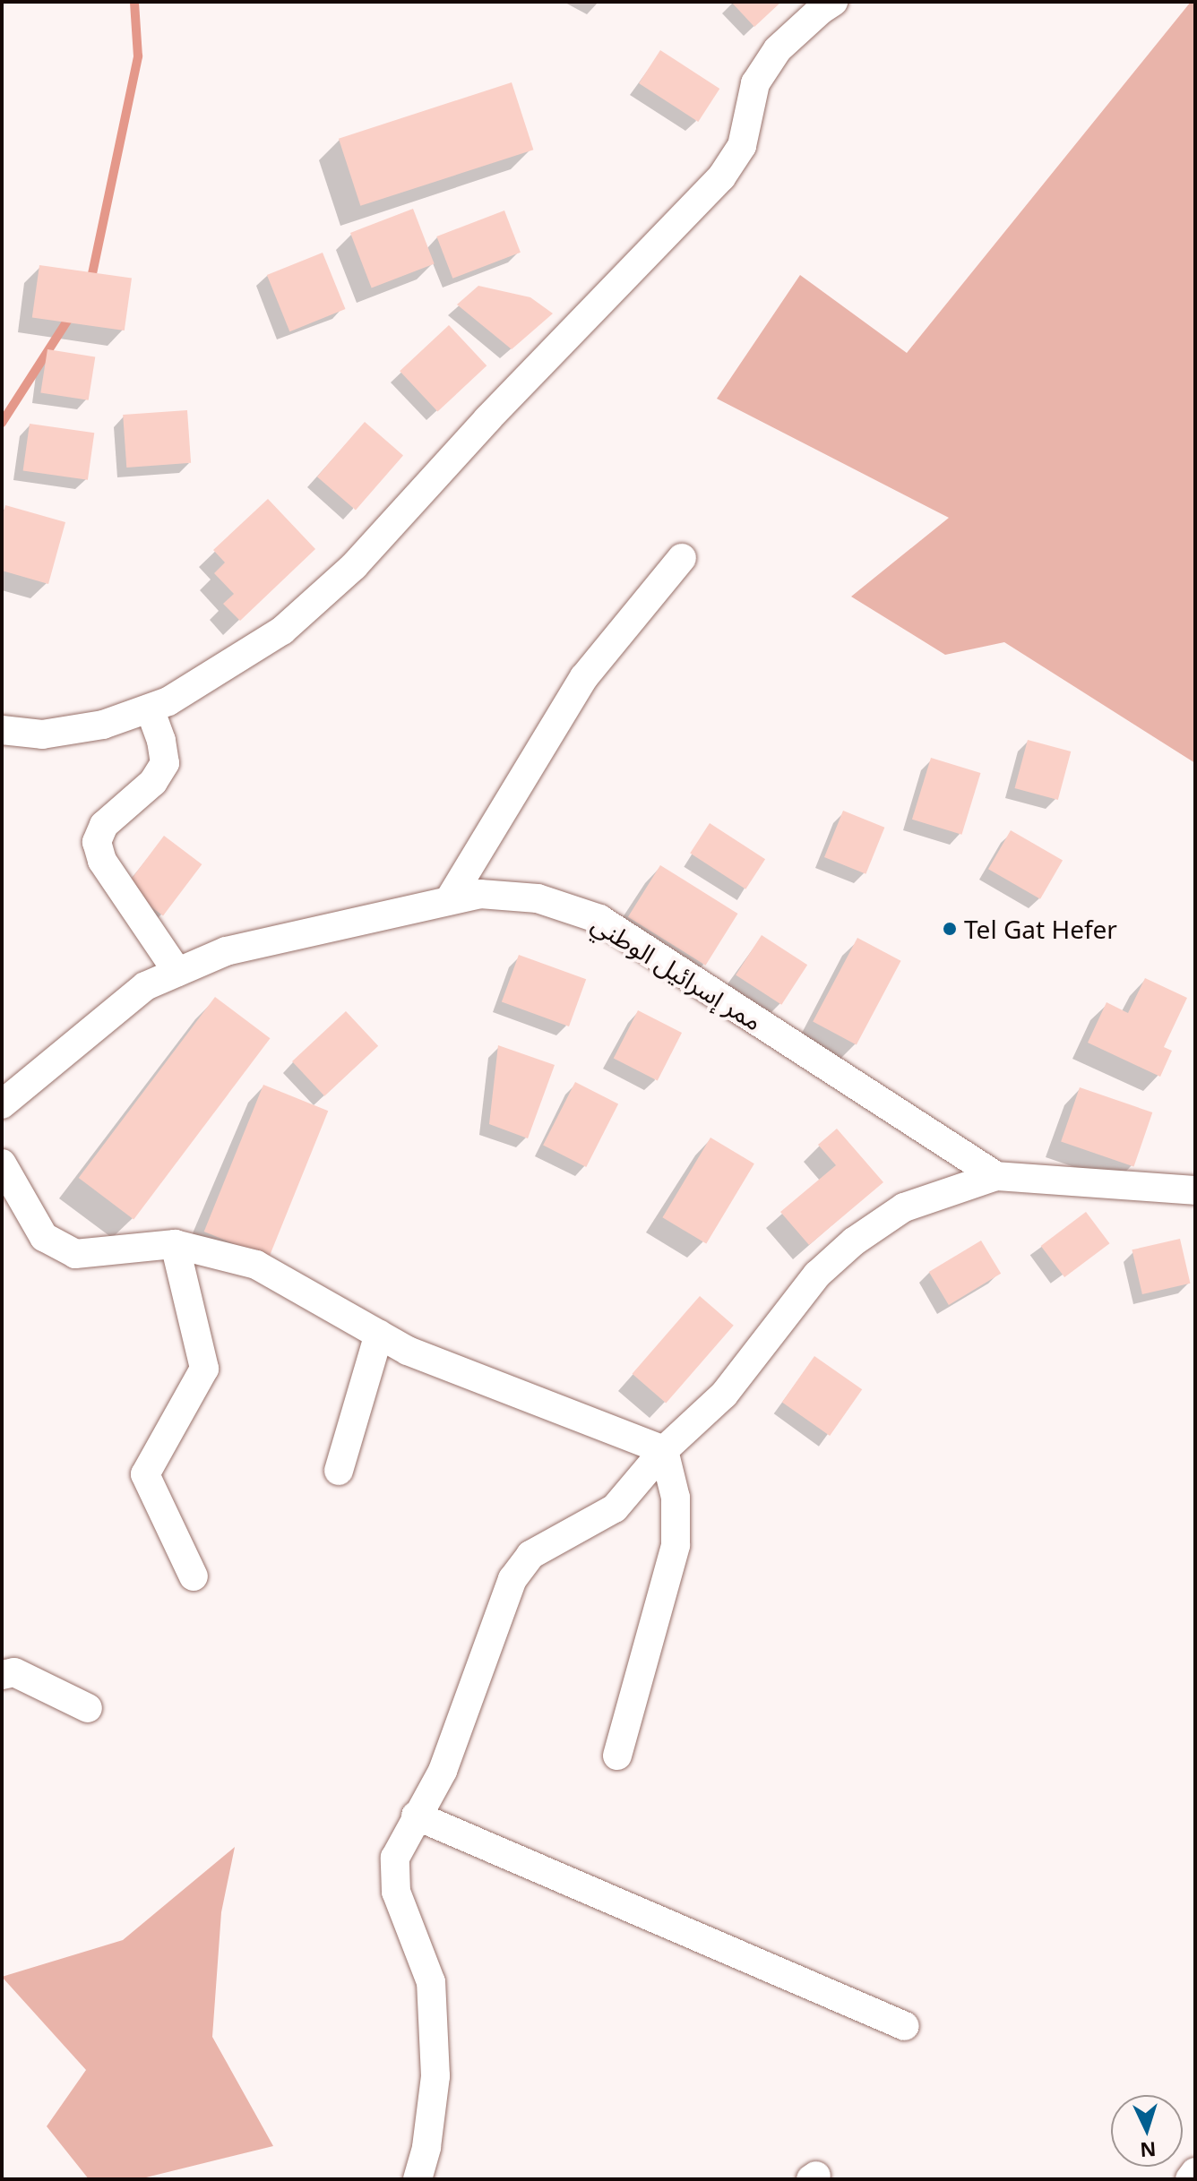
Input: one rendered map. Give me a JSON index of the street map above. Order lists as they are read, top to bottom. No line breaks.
{"streets":{"street":["ممر إسرائيل الوطني"]},"places":["Tel Gat Hefer"],"north":"bottom"}
